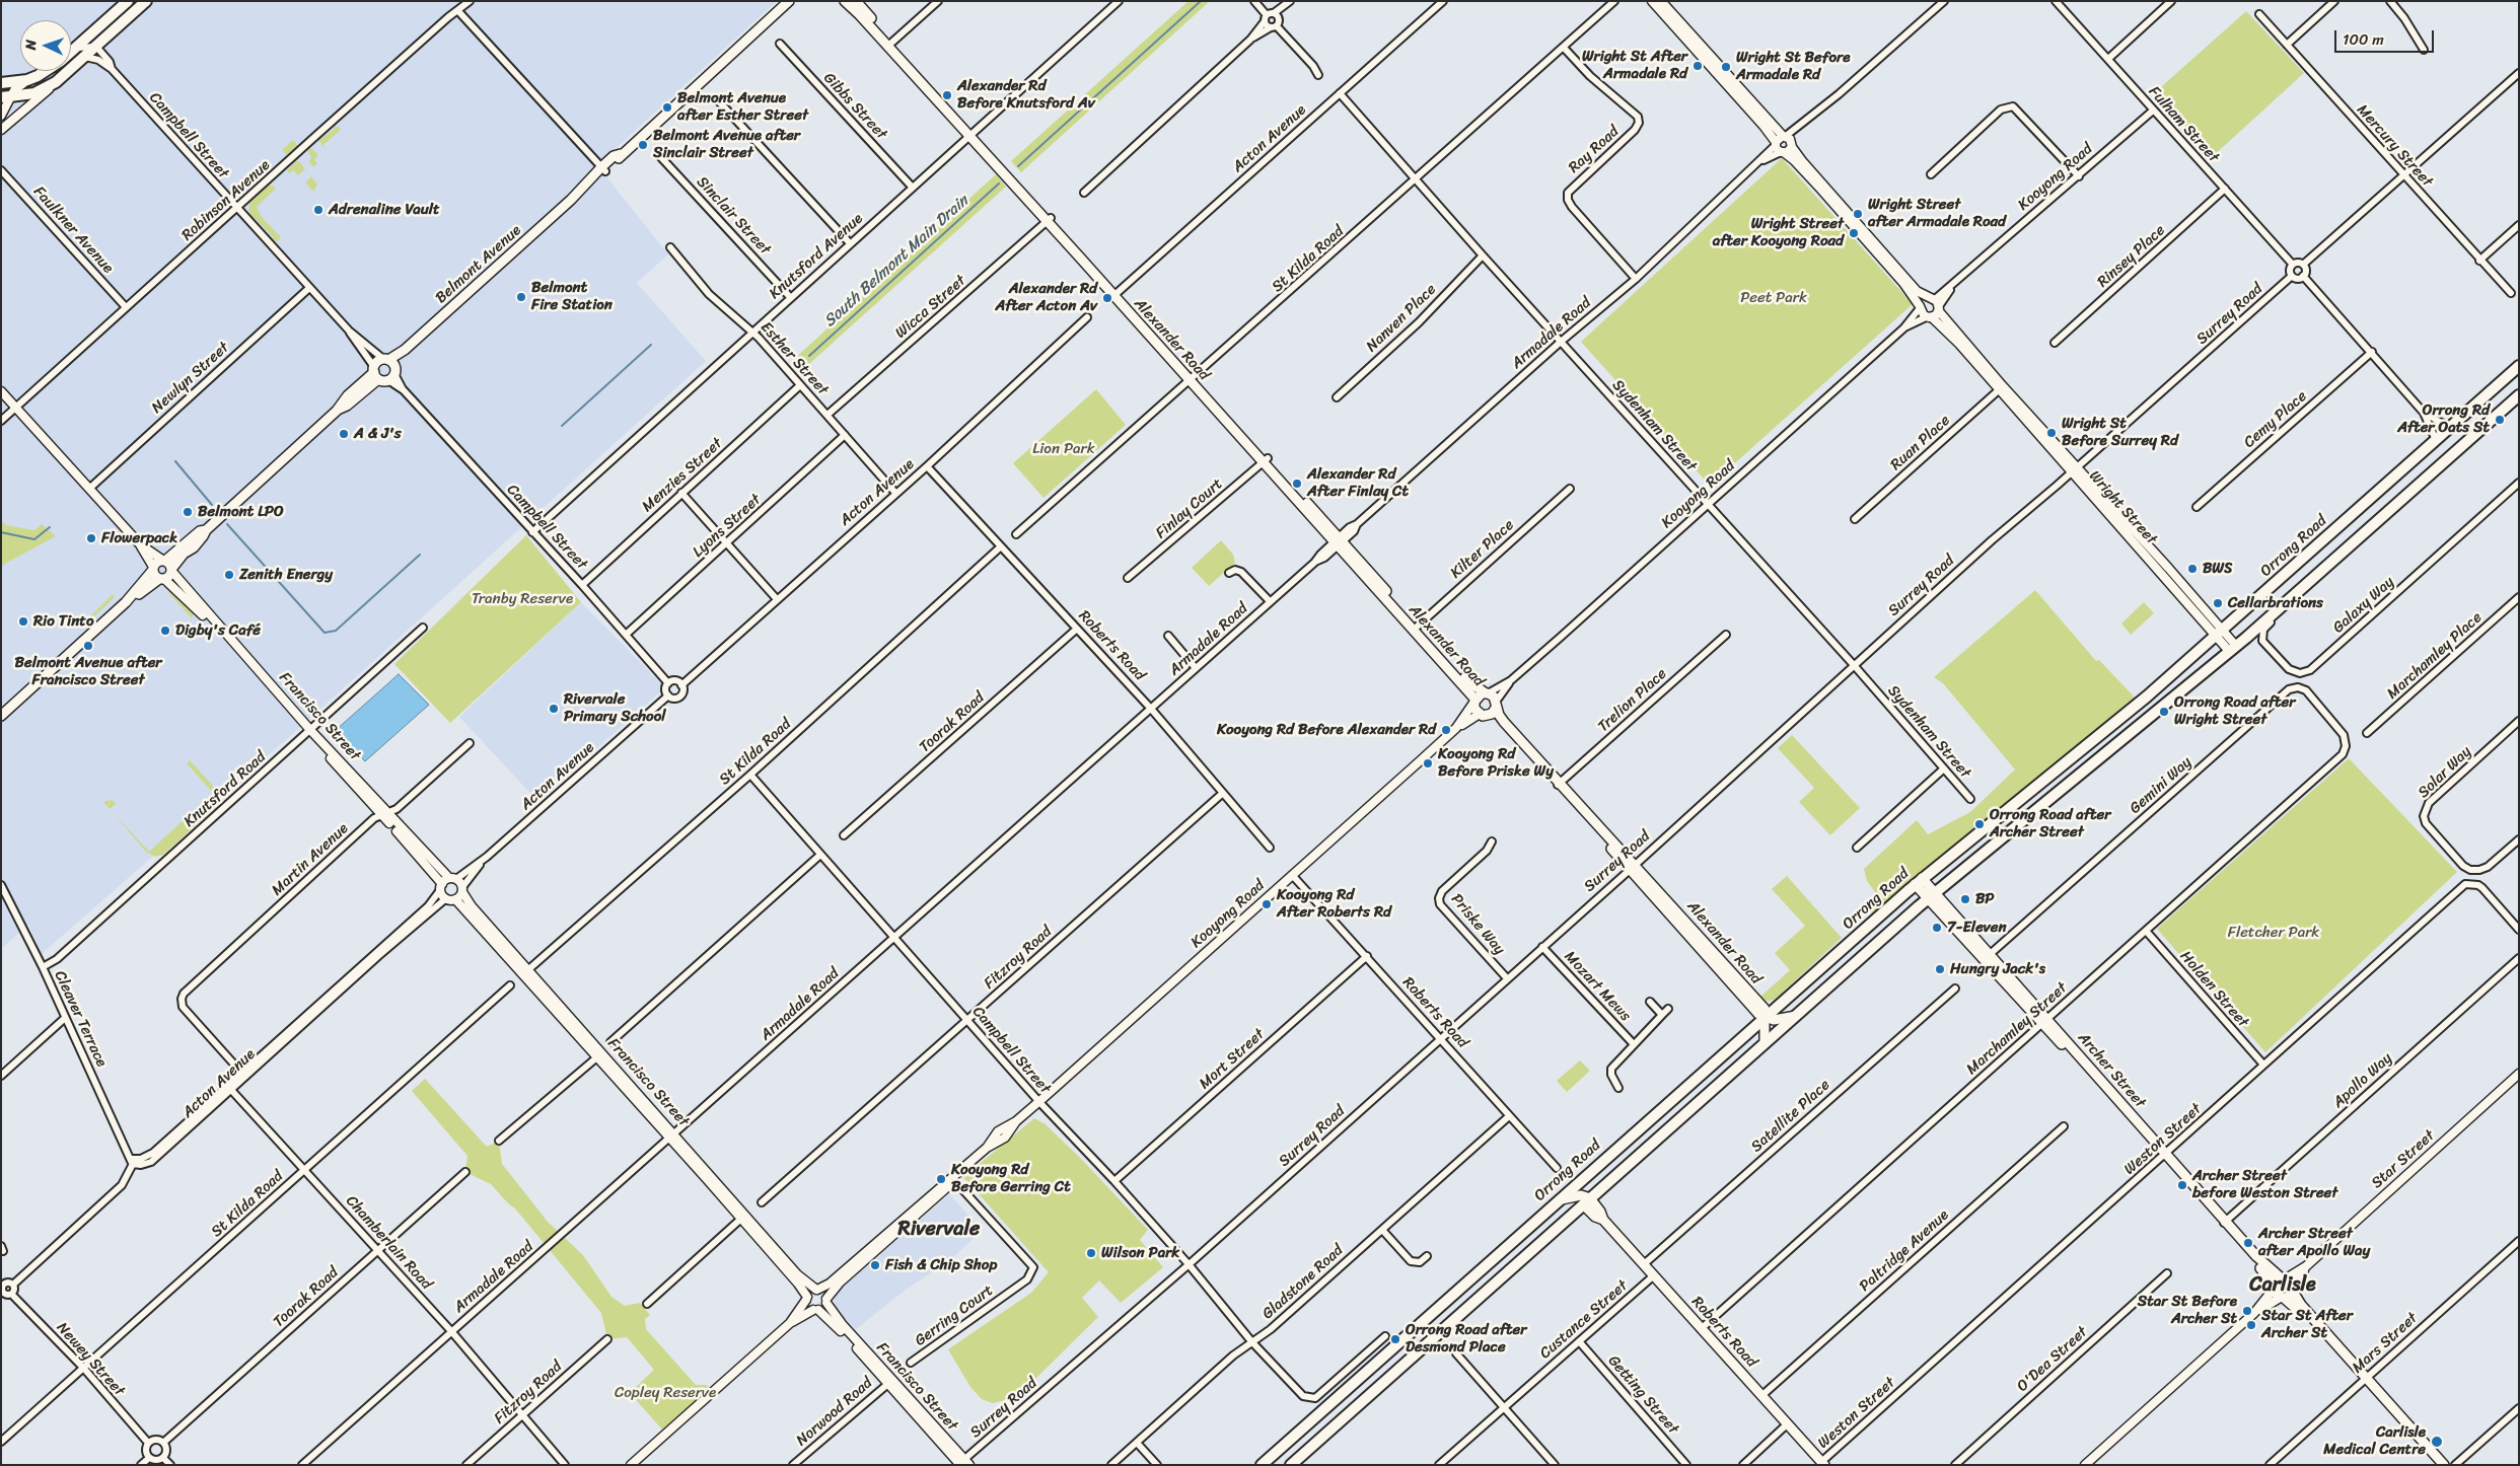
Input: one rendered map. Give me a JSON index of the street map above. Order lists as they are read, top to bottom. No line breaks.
{"streets":{"main road":["Belmont Avenue","Alexander Road","Orrong Road","Roberts Road","Archer Street"],"street":["Gibbs Street","Fulham Street","Campbell Street","Acton Avenue","Mercury Street","Ray Road","Kooyong Road","Robinson Avenue","Sinclair Street","Faulkner Avenue","Knutsford Avenue","Rinsey Place","St Kilda Road","Wicca Street","Surrey Road","Nanven Place","Armadale Road","Esther Street","Newlyn Street","Cemy Place","Sydenham Street","Ruan Place","Menzies Street","Wright Street","Finlay Court","Lyons Street","Kilter Place","Galaxy Way","Marchamley Place","Trelion Place","Francisco Street","Toorak Road","Solar Way","Gemini Way","Knutsford Road","Martin Avenue","Priske Way","Fitzroy Road","Mozart Mews","Holden Street","Cleaver Terrace","Marchamley Street","Mort Street","Apollo Way","Satellite Place","Weston Street","Star Street","Chamberlain Road","Paltridge Avenue","Gladstone Road","Gerring Court","Custance Street","Mars Street","Newey Street","O'Dea Street","Getting Street","Norwood Road"]},"crossings":[["Gibbs Street","Knutsford Avenue"],["Fulham Street","Kooyong Road"],["Fulham Street","Rinsey Place"],["Fulham Street","Surrey Road"],["Campbell Street","Acton Avenue"],["Campbell Street","Kooyong Road"],["Campbell Street","Robinson Avenue"],["Campbell Street","Knutsford Avenue"],["Campbell Street","St Kilda Road"],["Campbell Street","Belmont Avenue"],["Campbell Street","Surrey Road"],["Campbell Street","Armadale Road"],["Campbell Street","Newlyn Street"],["Campbell Street","Menzies Street"],["Campbell Street","Lyons Street"],["Campbell Street","Fitzroy Road"],["Campbell Street","Mort Street"],["Campbell Street","Gladstone Road"],["Acton Avenue","Alexander Road"],["Acton Avenue","Esther Street"],["Acton Avenue","Sydenham Street"],["Acton Avenue","Roberts Road"],["Acton Avenue","Francisco Street"],["Acton Avenue","Martin Avenue"],["Acton Avenue","Cleaver Terrace"],["Acton Avenue","Chamberlain Road"],["Ray Road","St Kilda Road"],["Ray Road","Armadale Road"],["Kooyong Road","Alexander Road"],["Kooyong Road","Sydenham Street"],["Kooyong Road","Wright Street"],["Kooyong Road","Roberts Road"],["Kooyong Road","Francisco Street"],["Kooyong Road","Gerring Court"],["Robinson Avenue","Faulkner Avenue"],["Robinson Avenue","Francisco Street"],["Sinclair Street","Knutsford Avenue"],["Knutsford Avenue","Alexander Road"],["Knutsford Avenue","Esther Street"],["St Kilda Road","Alexander Road"],["St Kilda Road","Sydenham Street"],["St Kilda Road","Roberts Road"],["St Kilda Road","Francisco Street"],["St Kilda Road","Chamberlain Road"],["St Kilda Road","Newey Street"],["Wicca Street","Alexander Road"],["Wicca Street","Esther Street"],["Surrey Road","Alexander Road"],["Surrey Road","Sydenham Street"],["Surrey Road","Wright Street"],["Surrey Road","Roberts Road"],["Surrey Road","Francisco Street"],["Surrey Road","Priske Way"],["Surrey Road","Mozart Mews"],["Nanven Place","Sydenham Street"],["Armadale Road","Alexander Road"],["Armadale Road","Sydenham Street"],["Armadale Road","Roberts Road"],["Armadale Road","Francisco Street"],["Armadale Road","Chamberlain Road"],["Alexander Road","Finlay Court"],["Alexander Road","Orrong Road"],["Alexander Road","Kilter Place"],["Alexander Road","Trelion Place"],["Esther Street","Menzies Street"],["Esther Street","Lyons Street"],["Newlyn Street","Francisco Street"],["Ruan Place","Wright Street"],["Wright Street","Orrong Road"],["Orrong Road","Archer Street"],["Roberts Road","Toorak Road"],["Roberts Road","Fitzroy Road"],["Roberts Road","Marchamley Street"],["Roberts Road","Mort Street"],["Roberts Road","Satellite Place"],["Roberts Road","Weston Street"],["Roberts Road","Paltridge Avenue"],["Roberts Road","Gladstone Road"],["Roberts Road","Custance Street"],["Francisco Street","Knutsford Road"],["Francisco Street","Martin Avenue"],["Francisco Street","Norwood Road"],["Toorak Road","Chamberlain Road"],["Toorak Road","Newey Street"],["Gemini Way","Marchamley Street"],["Gemini Way","Archer Street"],["Knutsford Road","Cleaver Terrace"],["Fitzroy Road","Chamberlain Road"],["Holden Street","Marchamley Street"],["Holden Street","Weston Street"],["Marchamley Street","Archer Street"],["Archer Street","Apollo Way"],["Archer Street","Weston Street"],["Archer Street","Star Street"],["Custance Street","Getting Street"]],"districts":["Rivervale","Carlisle"],"water":["South Belmont Main Drain"],"parks":["Peet Park","Lion Park","Tranby Reserve","Fletcher Park","Copley Reserve"],"places":["Wright St After Armadale Rd","Wright St Before Armadale Rd","Alexander Rd Before Knutsford Av","Belmont Avenue after Esther Street","Belmont Avenue after Sinclair Street","Adrenaline Vault","Wright Street after Armadale Road","Wright Street after Kooyong Road","Belmont Fire Station","Alexander Rd After Acton Av","Orrong Rd After Oats St","Wright St Before Surrey Rd","A & J's","Alexander Rd After Finlay Ct","Belmont LPO","Flowerpack","BWS","Zenith Energy","Cellarbrations","Rio Tinto","Digby's Café","Belmont Avenue after Francisco Street","Rivervale Primary School","Orrong Road after Wright Street","Kooyong Rd Before Alexander Rd","Kooyong Rd Before Priske Wy","Orrong Road after Archer Street","BP","Kooyong Rd After Roberts Rd","7-Eleven","Hungry Jack's","Kooyong Rd Before Gerring Ct","Archer Street before Weston Street","Archer Street after Apollo Way","Wilson Park","Fish & Chip Shop","Star St Before Archer St","Star St After Archer St","Orrong Road after Desmond Place","Carlisle Medical Centre"],"scale_bar":"100 m","north":"left"}
